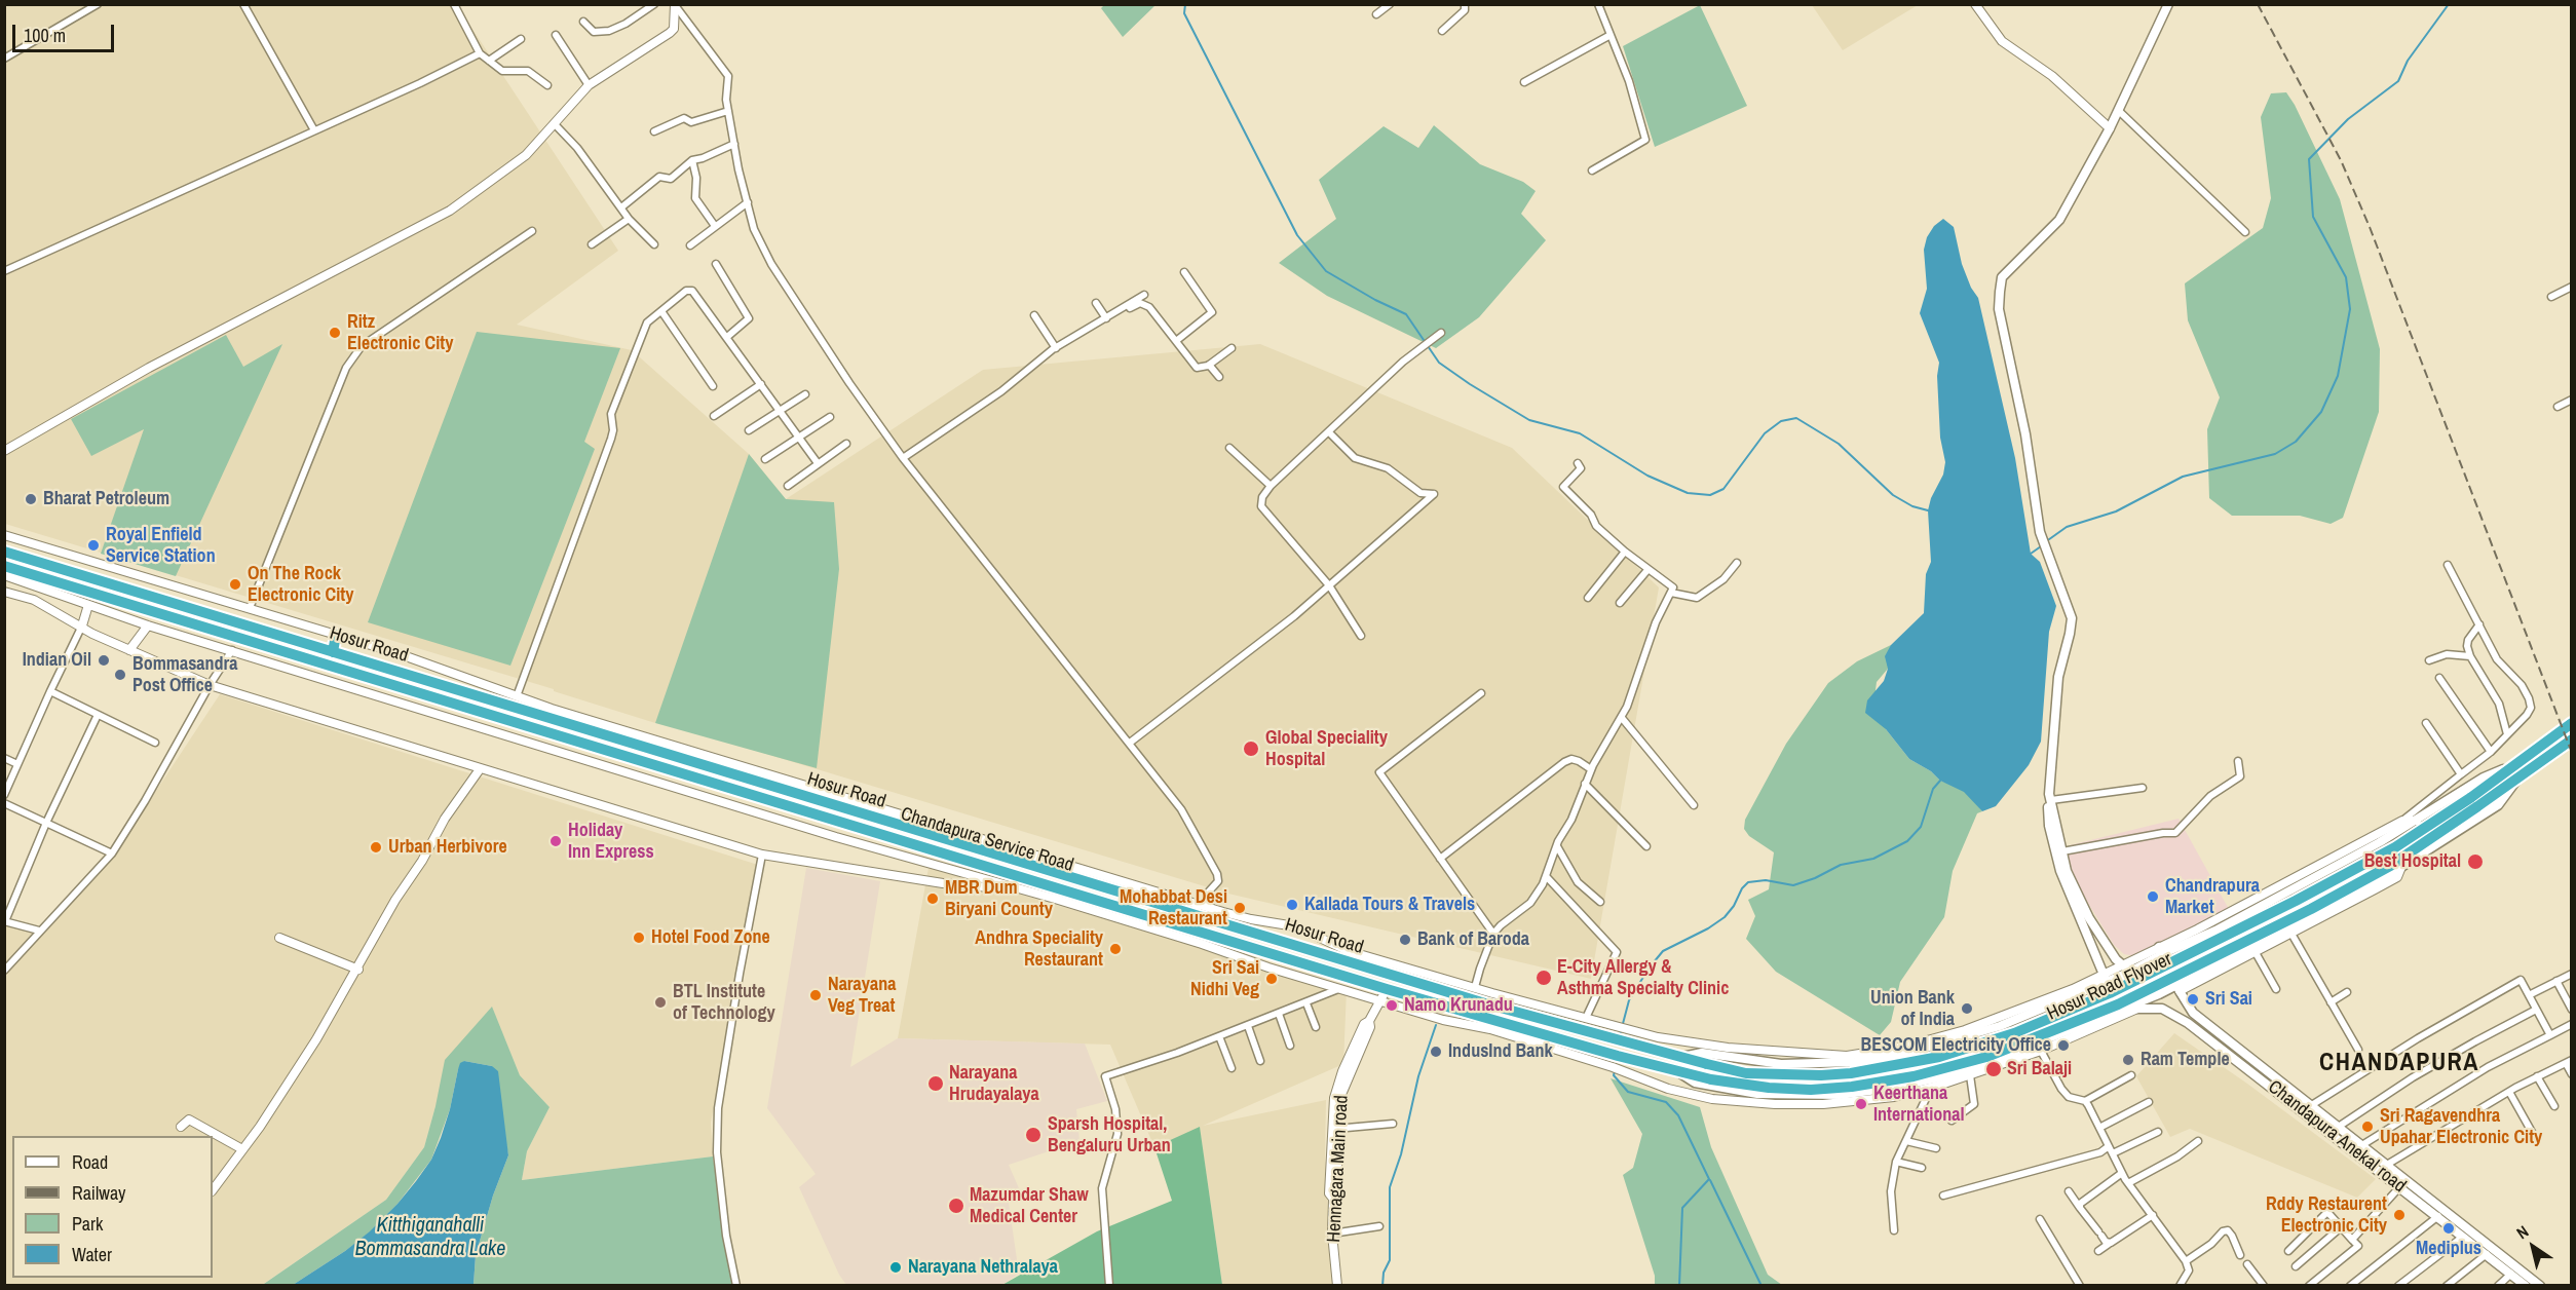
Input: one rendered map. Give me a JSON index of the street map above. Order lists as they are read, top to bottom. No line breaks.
{"streets":{"highway":["Hosur Road","Hosur Road Flyover"],"main road":["Chandapura Anekal road"],"street":["Chandapura Service Road","Hennagara Main road"]},"crossings":[["Hosur Road","Chandapura Service Road"],["Hosur Road","Hosur Road Flyover"],["Hosur Road","Hennagara Main road"]],"districts":["CHANDAPURA"],"water":["Kitthiganahalli Bommasandra Lake"],"places":["Ritz Electronic City","Bharat Petroleum","Royal Enfield Service Station","On The Rock Electronic City","Indian Oil","Bommasandra Post Office","Global Speciality Hospital","Holiday Inn Express","Urban Herbivore","Best Hospital","Chandrapura Market","MBR Dum Biryani County","Kallada Tours & Travels","Mohabbat Desi Restaurant","Hotel Food Zone","Bank of Baroda","Andhra Speciality Restaurant","E-City Allergy & Asthma Specialty Clinic","Sri Sai Nidhi Veg","Narayana Veg Treat","Sri Sai","BTL Institute of Technology","Namo Krunadu","Union Bank of India","BESCOM Electricity Office","IndusInd Bank","Ram Temple","Sri Balaji","Narayana Hrudayalaya","Keerthana International","Sri Ragavendhra Upahar Electronic City","Sparsh Hospital, Bengaluru Urban","Mazumdar Shaw Medical Center","Rddy Restaurent Electronic City","Mediplus","Narayana Nethralaya"],"legend":["Road","Railway","Park","Water"],"scale_bar":"100 m","north":"top left"}
